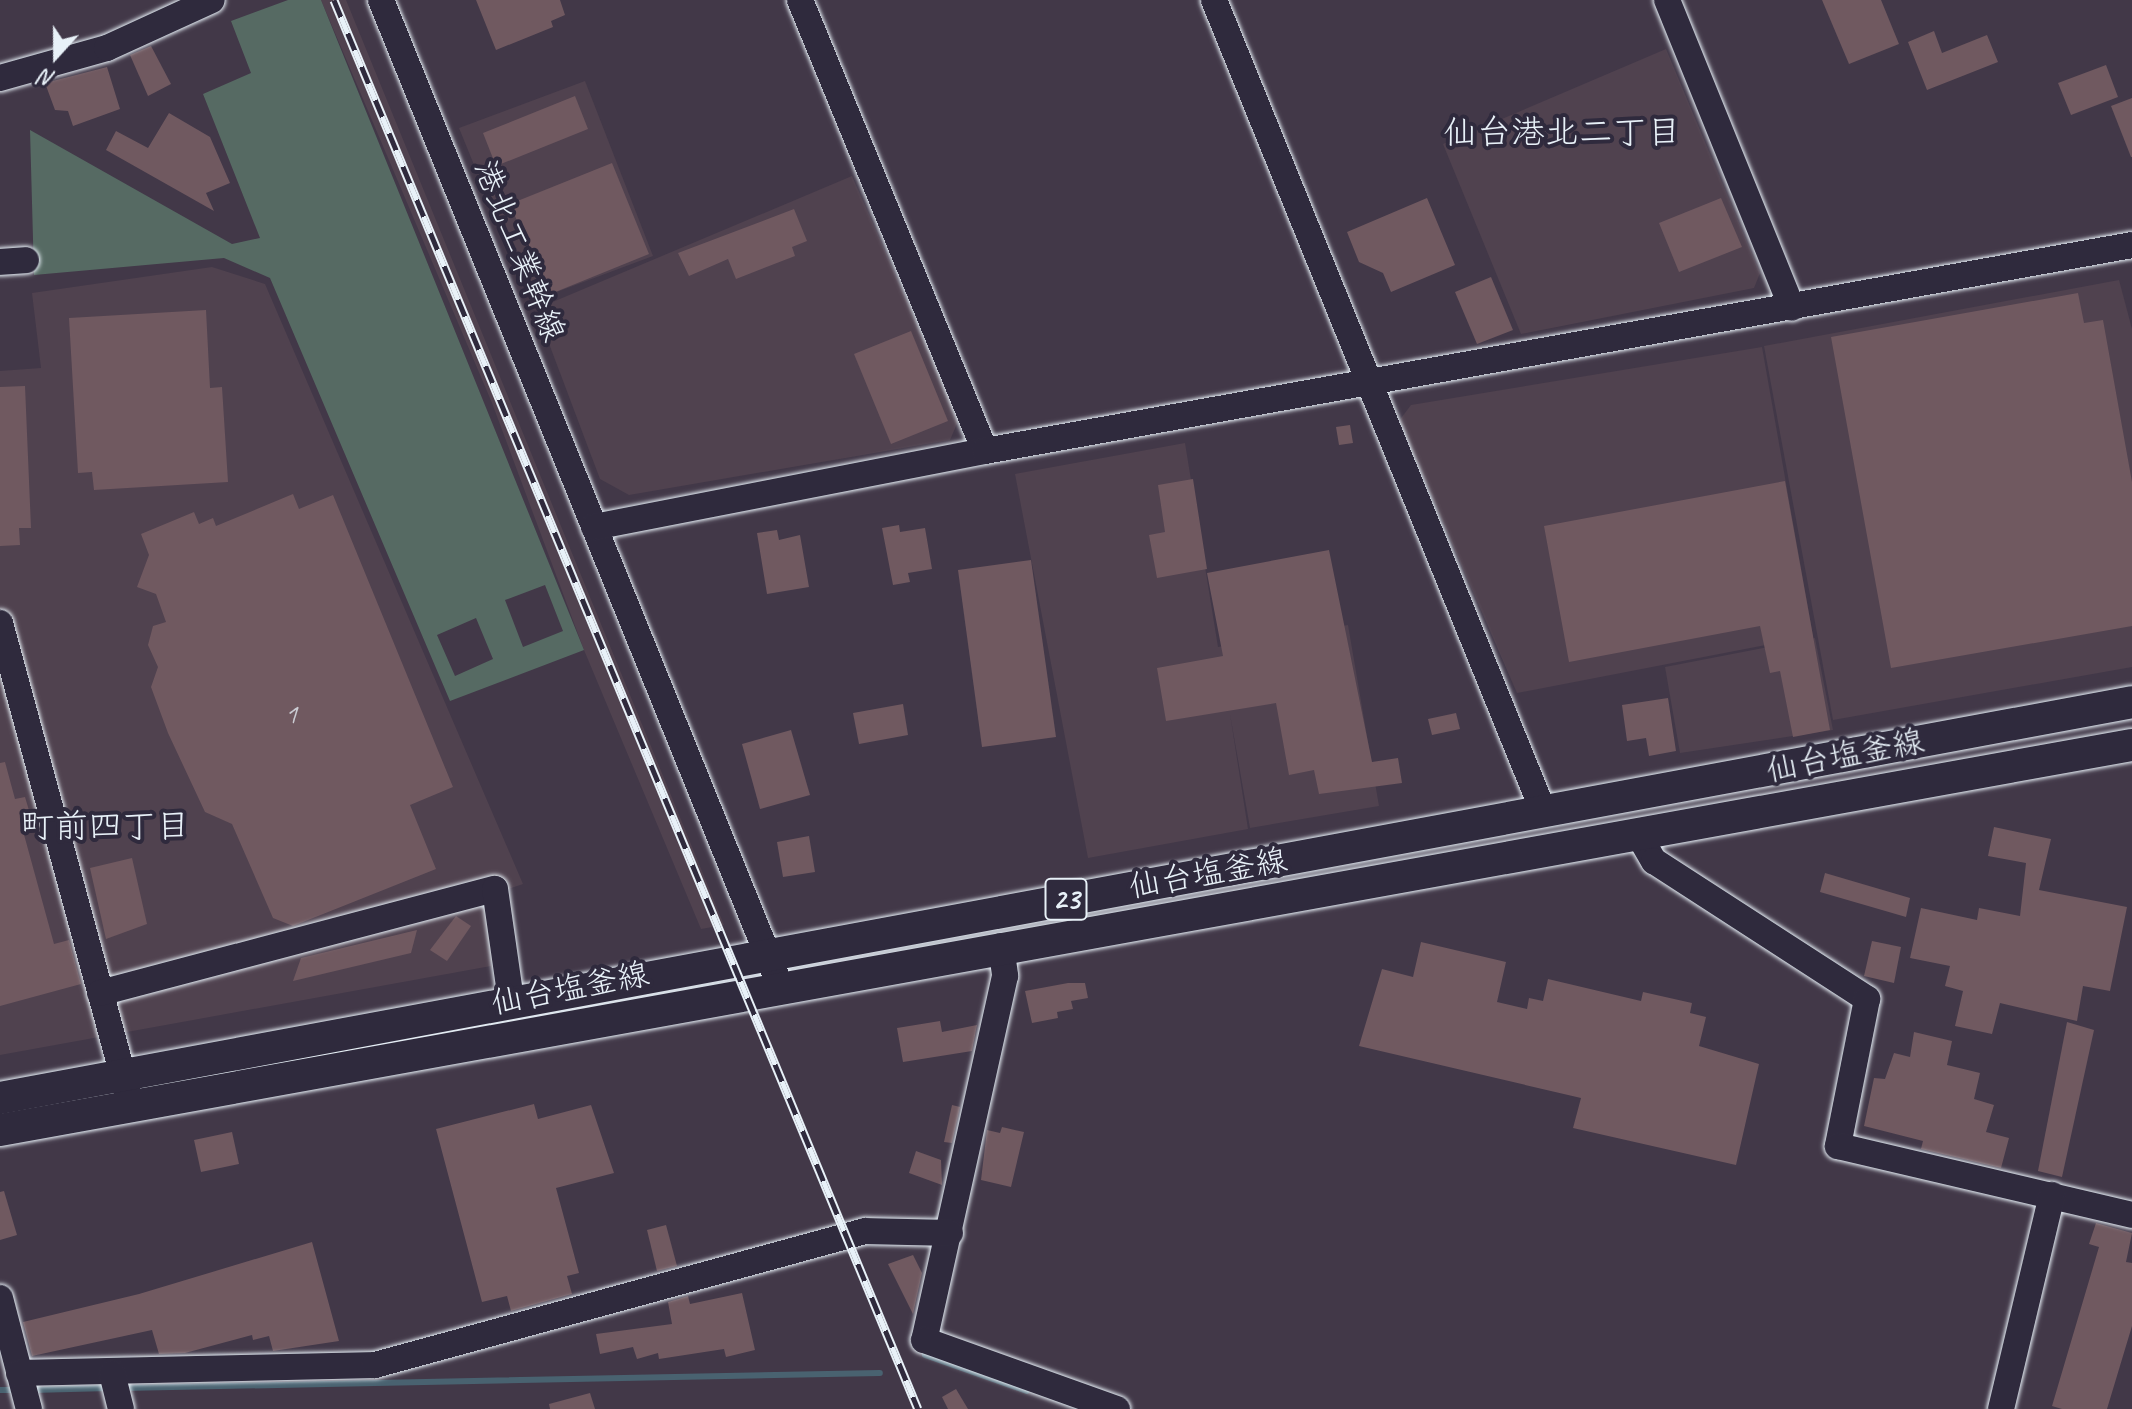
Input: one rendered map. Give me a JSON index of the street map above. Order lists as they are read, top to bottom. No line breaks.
{"streets":{"main road":["仙台塩釜線","23"],"street":["港北工業幹線"]},"crossings":[["港北工業幹線","仙台塩釜線"]],"districts":["仙台港北二丁目","町前四丁目"],"house_numbers":["1"],"north":"bottom"}
